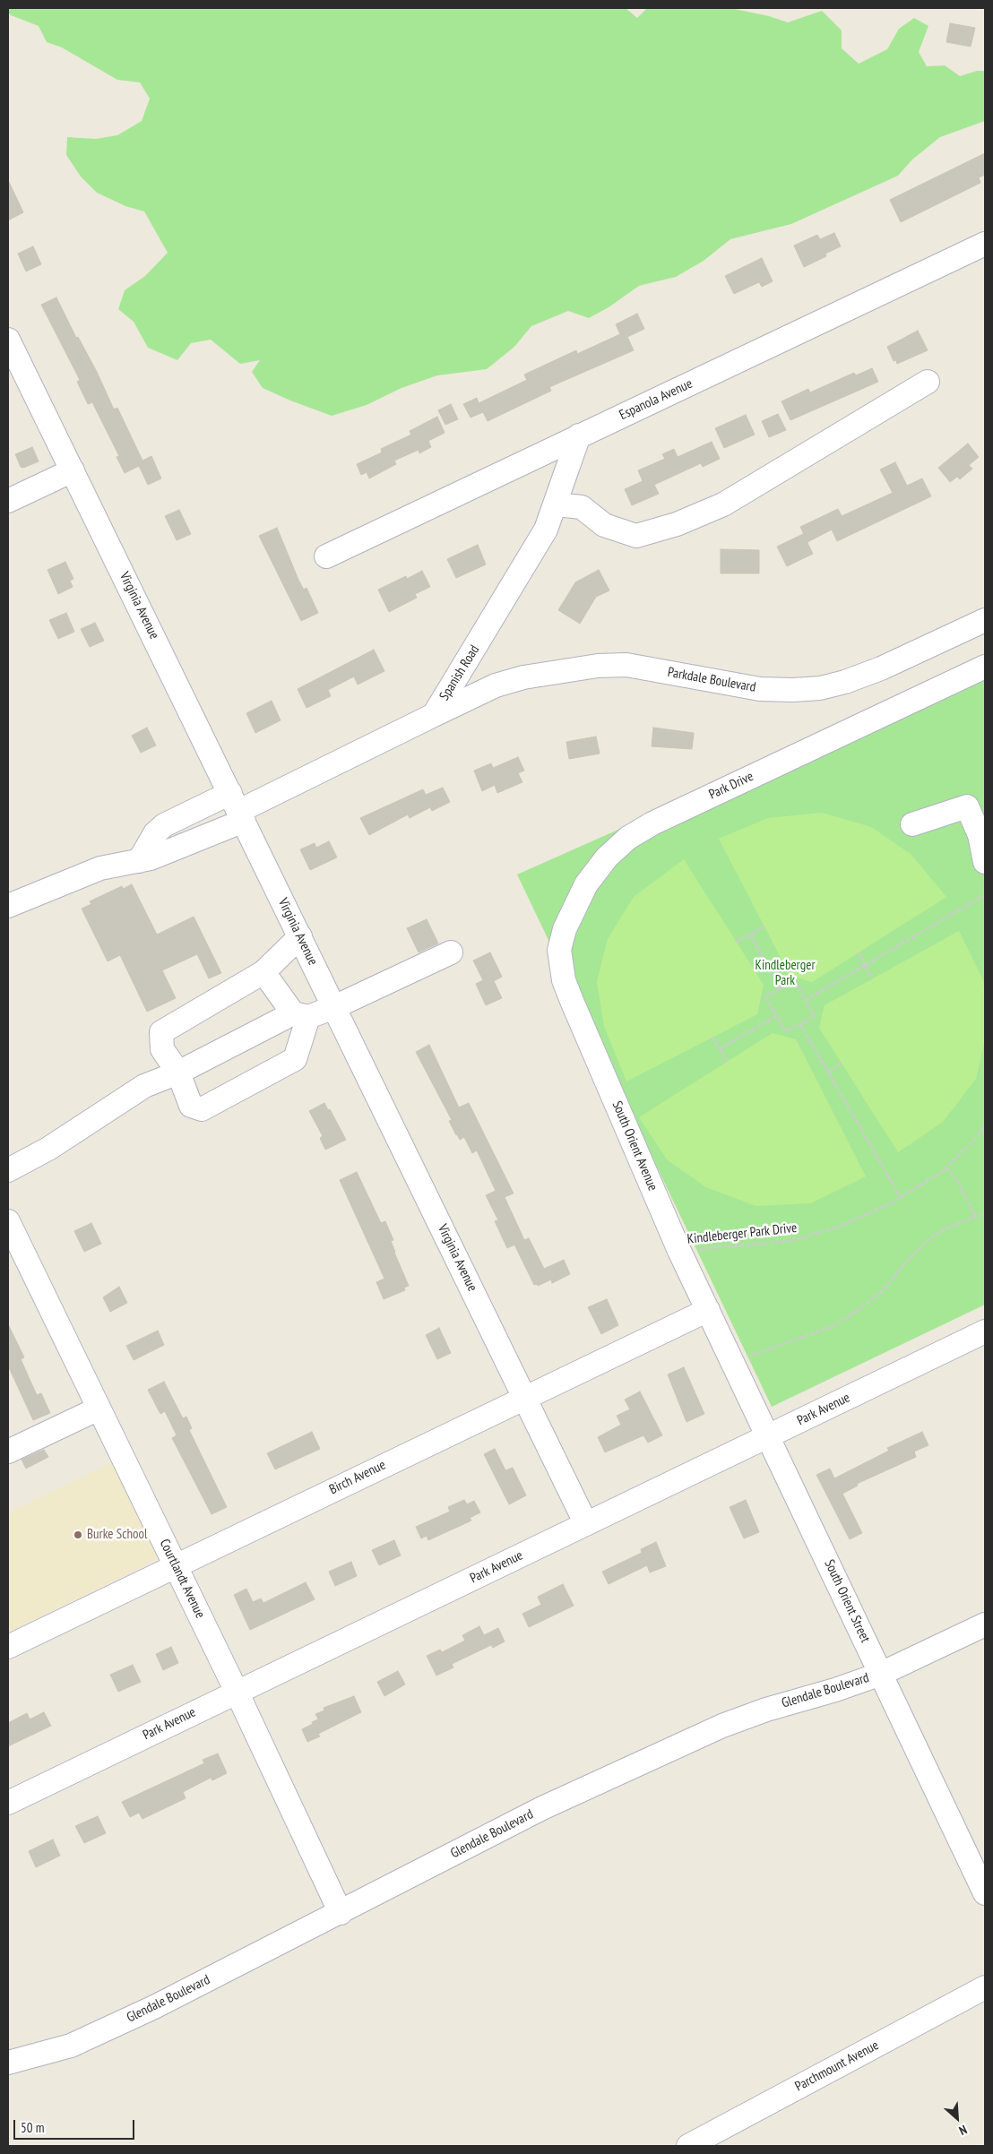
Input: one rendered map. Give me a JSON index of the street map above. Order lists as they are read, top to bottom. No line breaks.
{"streets":{"street":["Espanola Avenue","Virginia Avenue","Spanish Road","Parkdale Boulevard","Park Drive","South Orient Avenue","Park Avenue","Birch Avenue","Courtlandt Avenue","South Orient Street","Glendale Boulevard","Parchmount Avenue"],"path":["Kindleberger Park Drive"]},"crossings":[["Espanola Avenue","Spanish Road"],["Virginia Avenue","Spanish Road"],["Virginia Avenue","Park Avenue"],["Virginia Avenue","Birch Avenue"],["Spanish Road","Parkdale Boulevard"],["Park Drive","South Orient Avenue"],["South Orient Avenue","Kindleberger Park Drive"],["South Orient Avenue","Birch Avenue"],["South Orient Avenue","South Orient Street"],["Park Avenue","Courtlandt Avenue"],["Park Avenue","South Orient Street"],["Birch Avenue","Courtlandt Avenue"],["Birch Avenue","South Orient Street"],["Courtlandt Avenue","Glendale Boulevard"],["South Orient Street","Glendale Boulevard"]],"parks":["Kindleberger Park"],"places":["Burke School"],"scale_bar":"50 m","north":"bottom right"}
